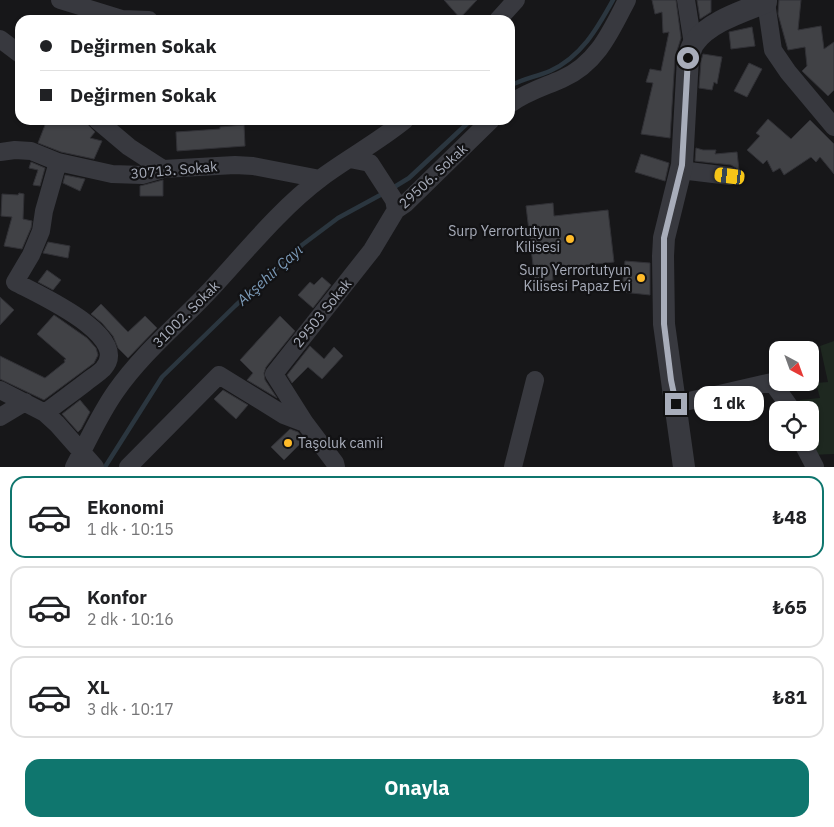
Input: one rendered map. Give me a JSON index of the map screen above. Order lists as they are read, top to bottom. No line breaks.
{"streets":{"street":["30713. Sokak","29506. Sokak","29503 Sokak","31002. Sokak"]},"crossings":[["30713. Sokak","31002. Sokak"],["29506. Sokak","29503 Sokak"]],"water":["Akşehir Çayı"],"places":["Surp Yerrortutyun Kilisesi","Surp Yerrortutyun Kilisesi Papaz Evi","Taşoluk camii"],"north":"bottom right","page":{"banner":["Değirmen Sokak","Değirmen Sokak"],"bubble":"1 dk","list":[{"name":"Ekonomi","note":"1 dk · 10:15","value":"₺48"},{"name":"Konfor","note":"2 dk · 10:16","value":"₺65"},{"name":"XL","note":"3 dk · 10:17","value":"₺81"}],"buttons":"Onayla"}}
